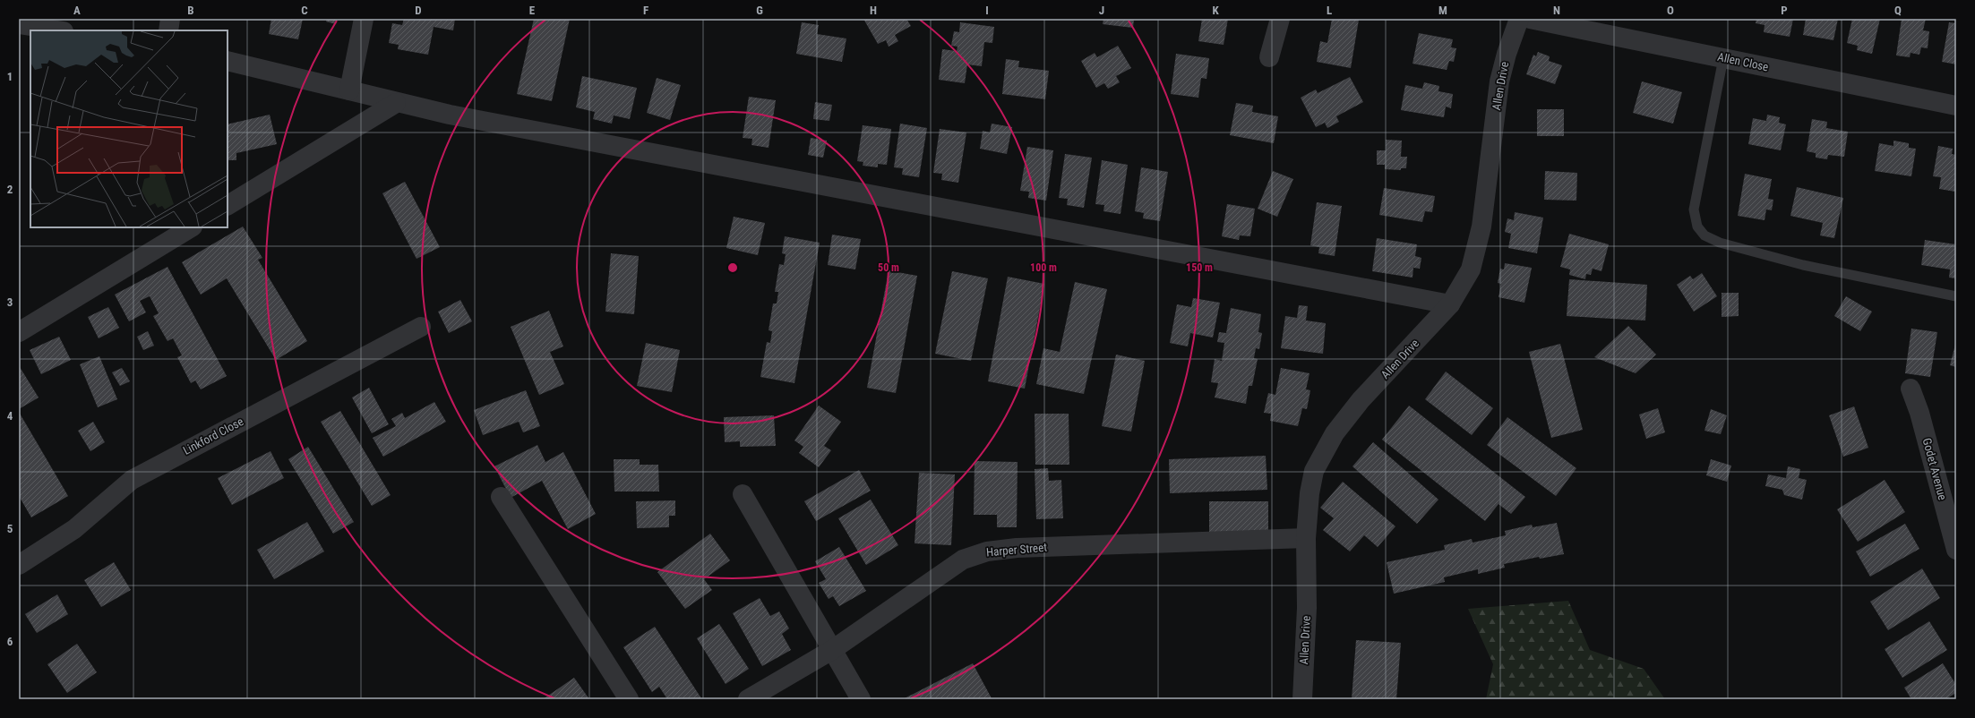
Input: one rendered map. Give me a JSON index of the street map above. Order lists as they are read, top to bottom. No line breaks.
{"streets":{"street":["Allen Close","Allen Drive","Linkford Close","Godet Avenue","Harper Street"]},"crossings":[["Allen Drive","Harper Street"]],"grid":{"columns":["A","B","C","D","E","F","G","H","I","J","K","L","M","N","O","P","Q"],"rows":["1","2","3","4","5","6"]},"rings":["50 m","100 m","150 m"]}
